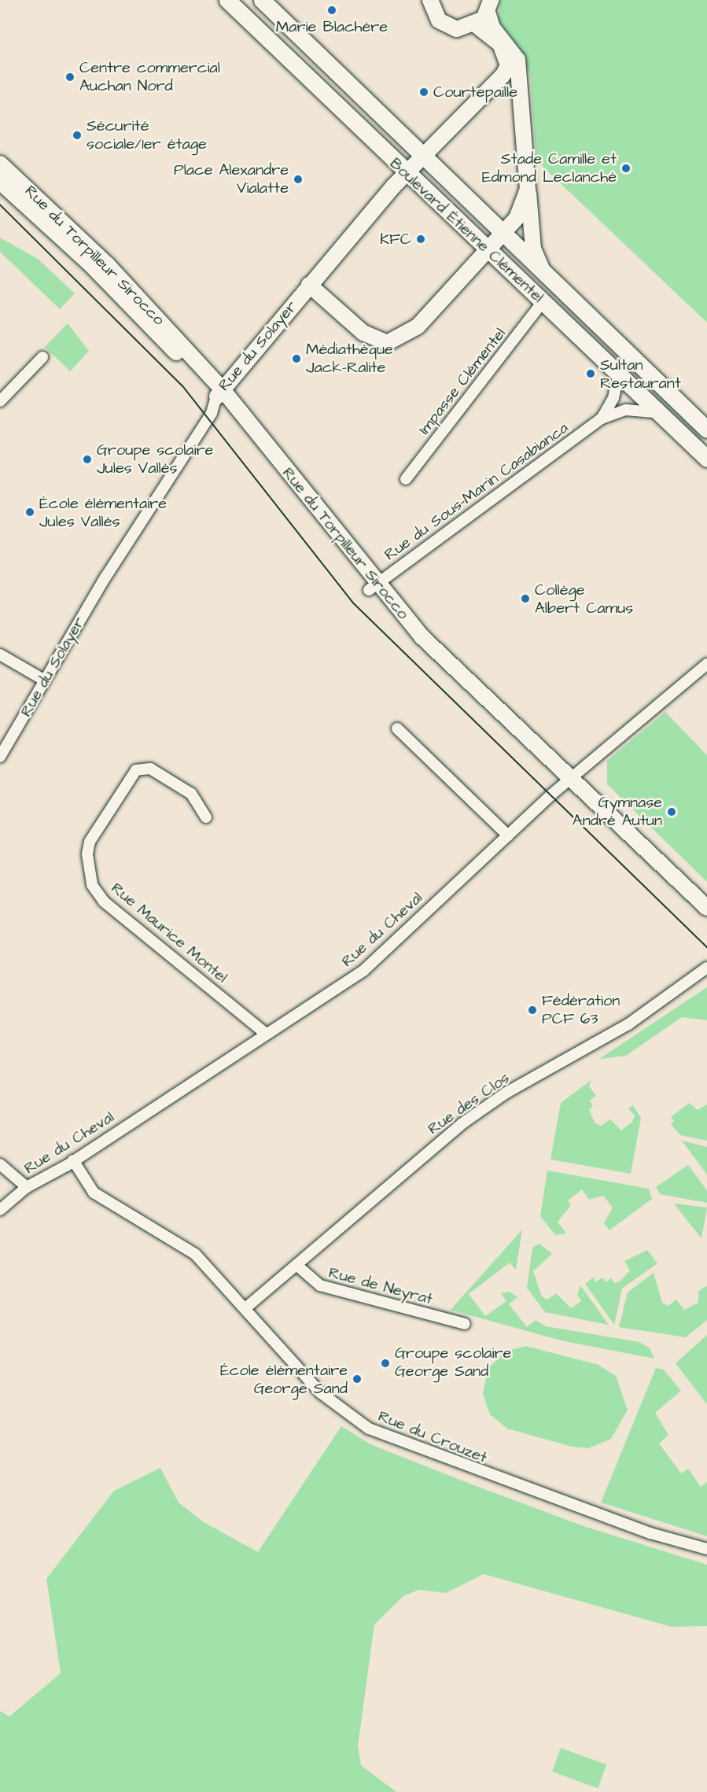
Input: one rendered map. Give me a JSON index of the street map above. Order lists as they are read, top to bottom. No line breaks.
{"streets":{"main road":["Boulevard Étienne Clémentel"],"street":["Rue du Torpilleur Sirocco","Rue du Solayer","Impasse Clémentel","Rue du Sous-Marin Casabianca","Rue du Cheval","Rue Maurice Montel","Rue des Clos","Rue de Neyrat","Rue du Crouzet"]},"crossings":[["Boulevard Étienne Clémentel","Rue du Solayer"],["Boulevard Étienne Clémentel","Impasse Clémentel"],["Boulevard Étienne Clémentel","Rue du Sous-Marin Casabianca"],["Rue du Torpilleur Sirocco","Rue du Solayer"],["Rue du Torpilleur Sirocco","Rue du Sous-Marin Casabianca"],["Rue du Torpilleur Sirocco","Rue du Cheval"],["Rue du Cheval","Rue Maurice Montel"],["Rue du Cheval","Rue du Crouzet"],["Rue des Clos","Rue de Neyrat"],["Rue des Clos","Rue du Crouzet"]],"places":["Marie Blachère","Centre commercial Auchan Nord","Courtepaille","Sécurité sociale/1er étage","Stade Camille et Edmond Leclanché","Place Alexandre Vialatte","KFC","Médiathèque Jack-Ralite","Sultan Restaurant","Groupe scolaire Jules Vallès","École élémentaire Jules Vallès","Collège Albert Camus","Gymnase André Autun","Fédération PCF 63","Groupe scolaire George Sand","École élémentaire George Sand"]}
